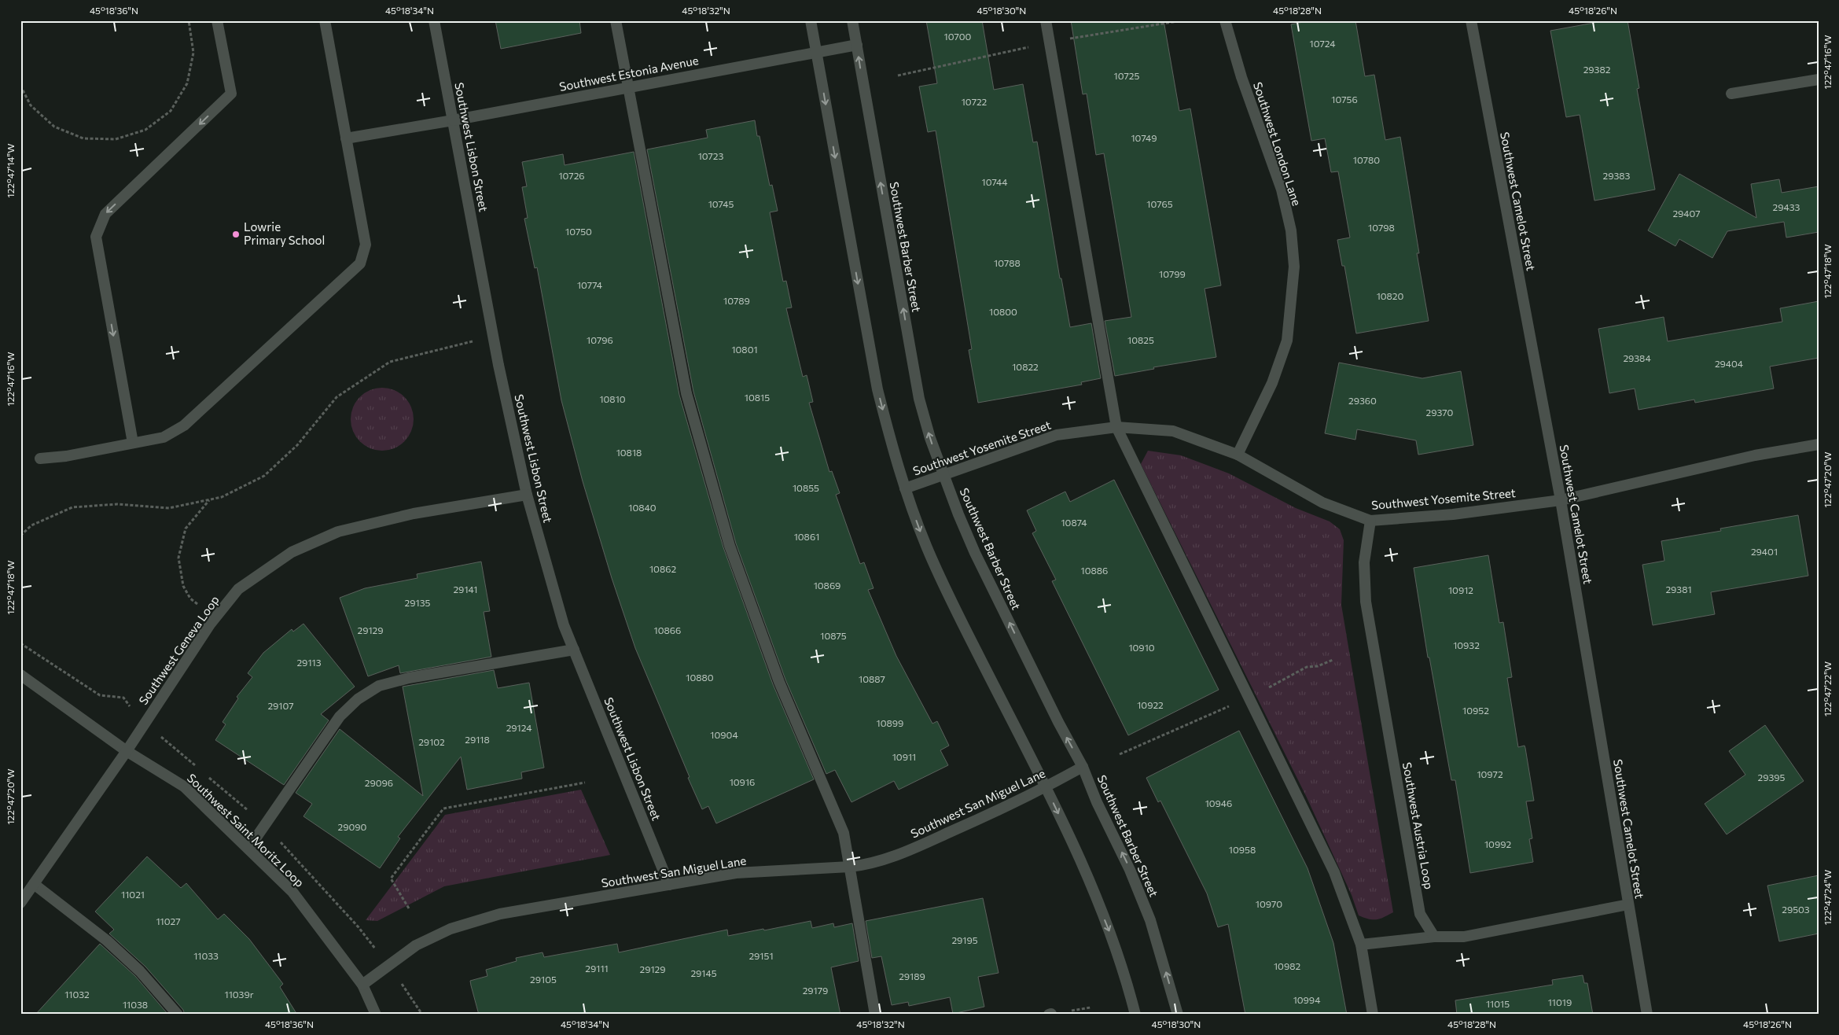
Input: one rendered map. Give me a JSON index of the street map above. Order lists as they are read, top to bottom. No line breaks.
{"streets":{"street":["Southwest Estonia Avenue","Southwest London Lane","Southwest Lisbon Street","Southwest Camelot Street","Southwest Barber Street","Southwest Yosemite Street","Southwest Geneva Loop","Southwest San Miguel Lane","Southwest Austria Loop","Southwest Saint Moritz Loop"]},"crossings":[["Southwest Estonia Avenue","Southwest Lisbon Street"],["Southwest Estonia Avenue","Southwest Barber Street"],["Southwest London Lane","Southwest Yosemite Street"],["Southwest Lisbon Street","Southwest Geneva Loop"],["Southwest Lisbon Street","Southwest San Miguel Lane"],["Southwest Camelot Street","Southwest Yosemite Street"],["Southwest Barber Street","Southwest Yosemite Street"],["Southwest Barber Street","Southwest San Miguel Lane"],["Southwest Yosemite Street","Southwest Austria Loop"],["Southwest Geneva Loop","Southwest Saint Moritz Loop"],["Southwest San Miguel Lane","Southwest Saint Moritz Loop"]],"places":["Lowrie Primary School"],"house_numbers":["10700","10724","29382","10725","10756","10722","10749","10723","10780","10726","29383","10744","10745","10765","29433","29407","10798","10750","10788","10799","10774","10820","10789","10800","10796","10825","10801","29384","29404","10822","10815","10810","29360","29370","10818","10855","10840","10874","10861","29401","10862","10886","10869","29141","29381","10912","29135","29129","10866","10875","10932","10910","29113","10880","10887","10922","29107","10952","10899","29124","10904","29118","29102","10911","10972","29395","10916","29096","10946","29090","10992","10958","11021","10970","29503","11027","29195","11033","29151","10982","29111","29129","29145","29189","29105","29179","11032","11039r","10994","11019","11015","11038"],"coordinates":["45°18'36\"N","45°18'34\"N","45°18'32\"N","45°18'30\"N","45°18'28\"N","45°18'26\"N","122°47'16\"W","122°47'14\"W","122°47'18\"W","122°47'20\"W","122°47'22\"W","122°47'24\"W"]}
